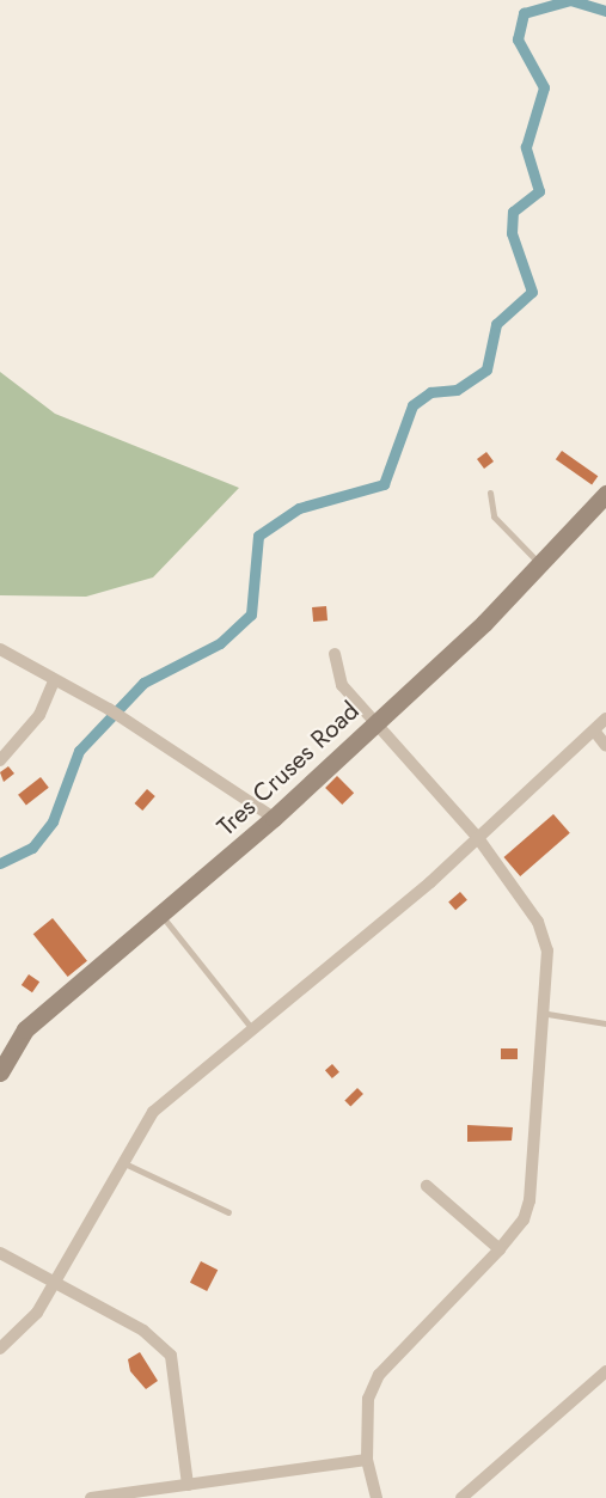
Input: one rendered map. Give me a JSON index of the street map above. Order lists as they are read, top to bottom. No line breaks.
{"streets":{"main road":["Tres Cruses Road"]}}
